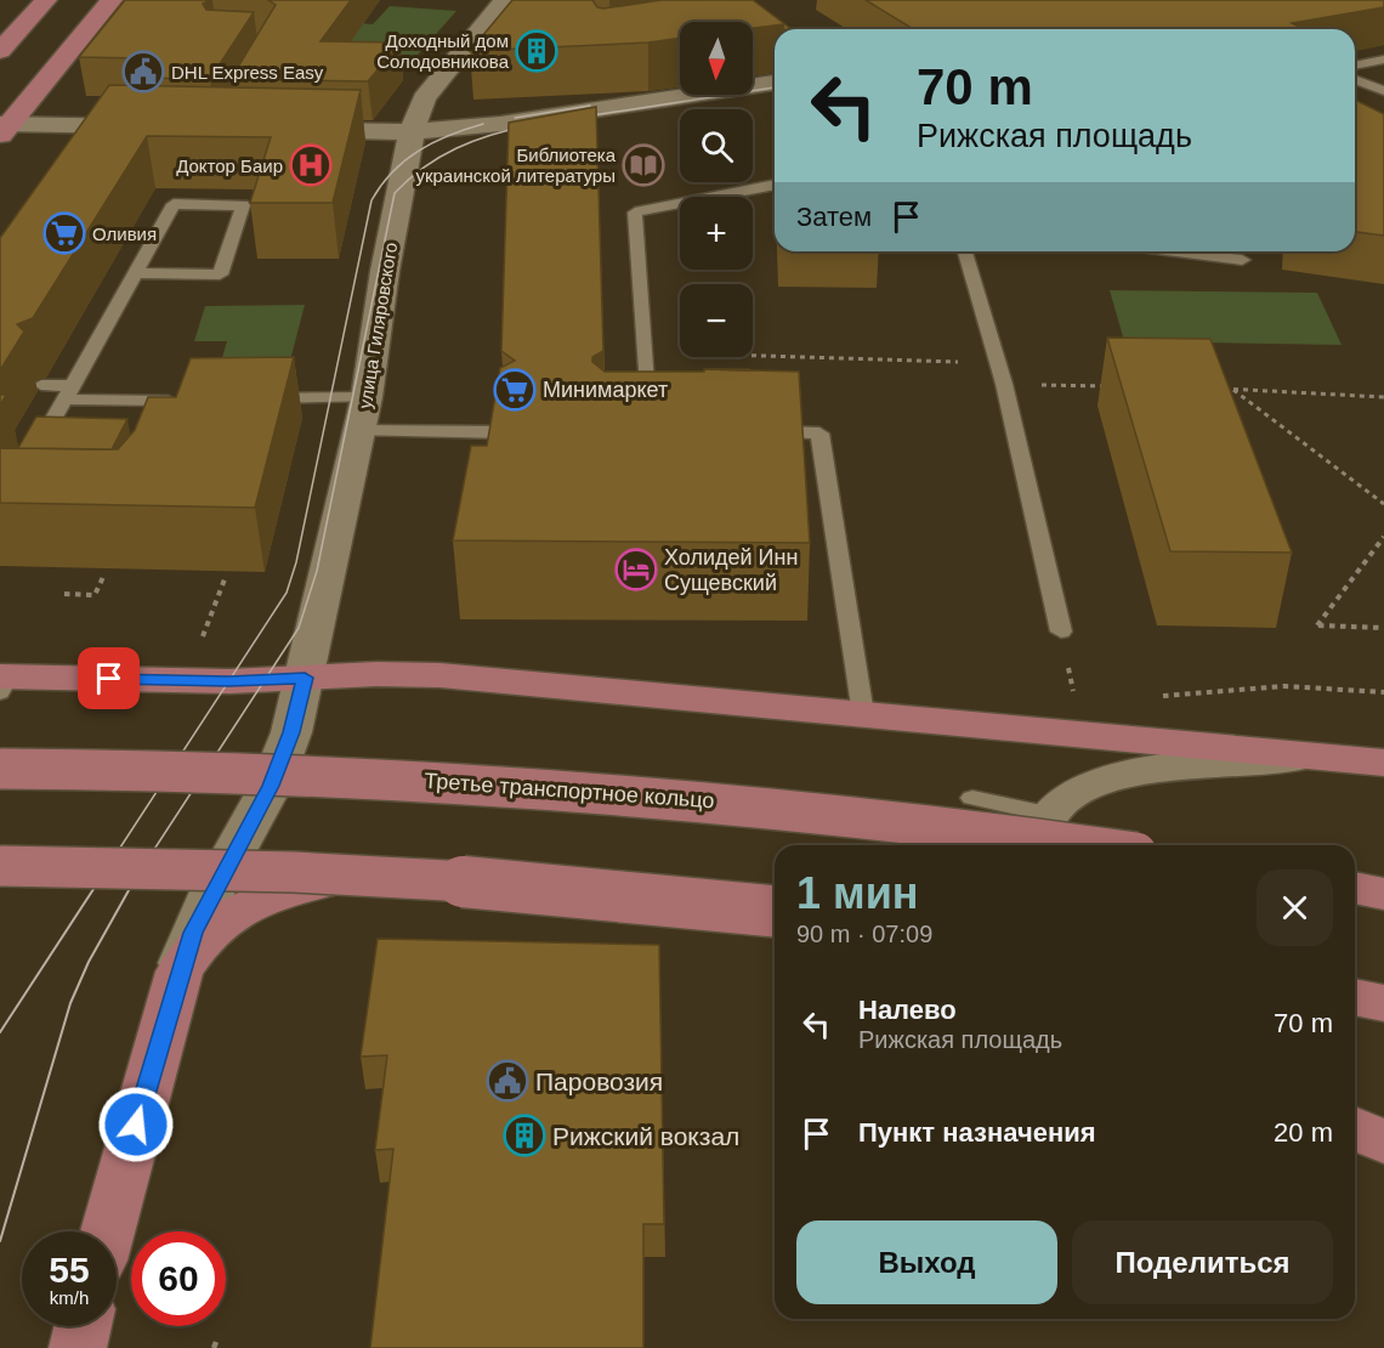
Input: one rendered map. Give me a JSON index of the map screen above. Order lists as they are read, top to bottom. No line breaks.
{"streets":{"main road":["Третье транспортное кольцо"],"street":["улица Гиляровского"]},"places":{"building":["Доходный дом Солодовникова","Рижский вокзал"],"public building":["DHL Express Easy","Паровозия"],"hospital":["Доктор Баир"],"library":["Библиотека украинской литературы"],"supermarket":["Оливия","Минимаркет"],"hotel":["Холидей Инн Сущевский"]},"north":"bottom","page":{"map_buttons":["+","−"],"turn":["70 m","Рижская площадь"],"then":"Затем","heading":["1 мин","90 m · 07:09"],"list":[{"name":"Налево","note":"Рижская площадь","value":"70 m"},{"name":"Пункт назначения","value":"20 m"}],"buttons":["Выход","Поделиться"],"speed":"55 km/h","limit":"60"}}
